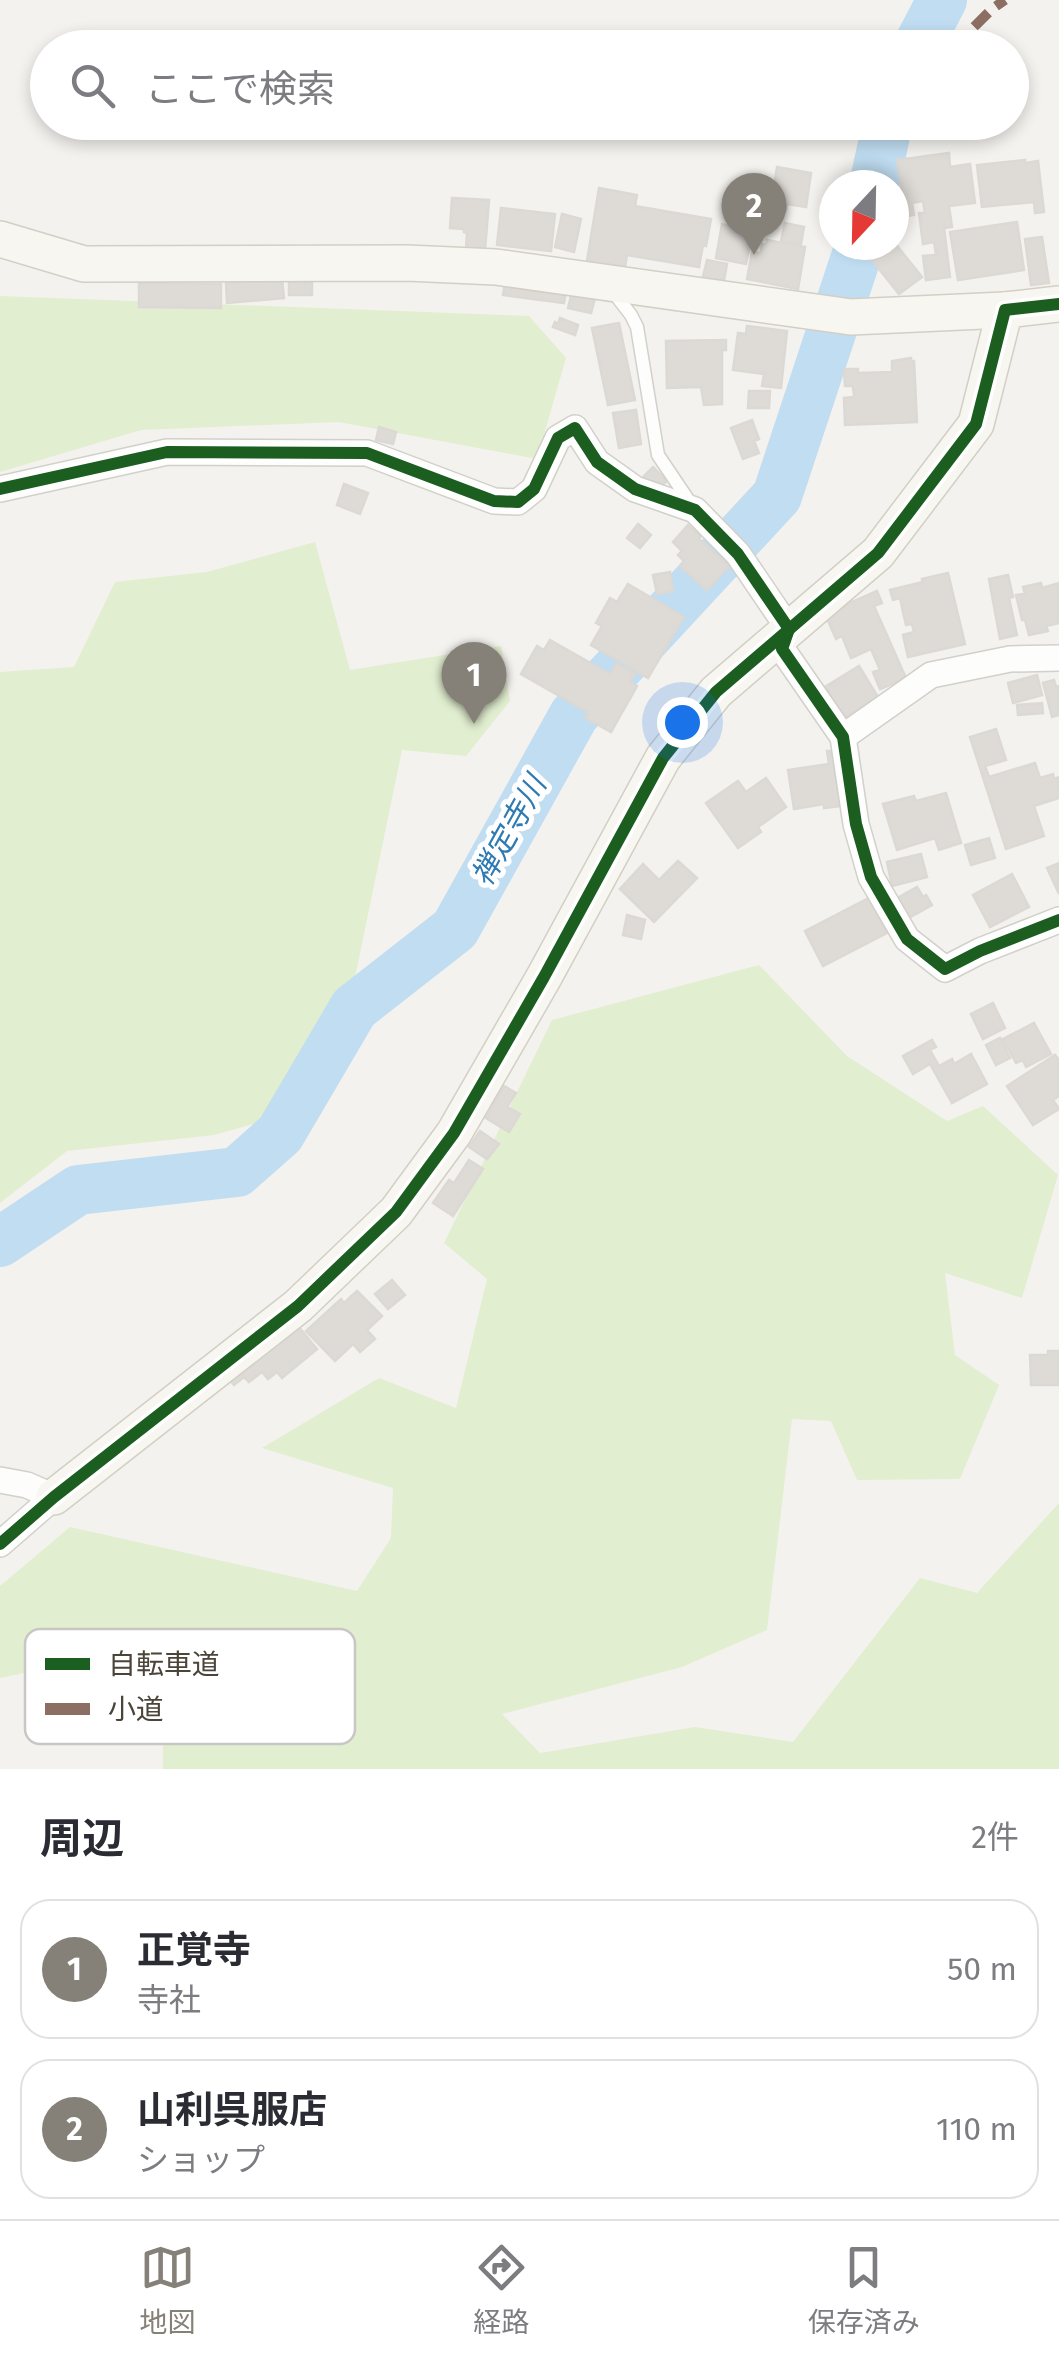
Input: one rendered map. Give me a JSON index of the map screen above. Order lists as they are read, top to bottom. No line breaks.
{"water":["禅定寺川"],"legend":["自転車道","小道"],"north":"bottom","page":{"search":"ここで検索","pins":["2","1"],"heading":["周辺","2件"],"list":[{"mark":"1","name":"正覚寺","note":"寺社","value":"50 m"},{"mark":"2","name":"山利呉服店","note":"ショップ","value":"110 m"}],"nav":["地図","経路","保存済み"]}}
